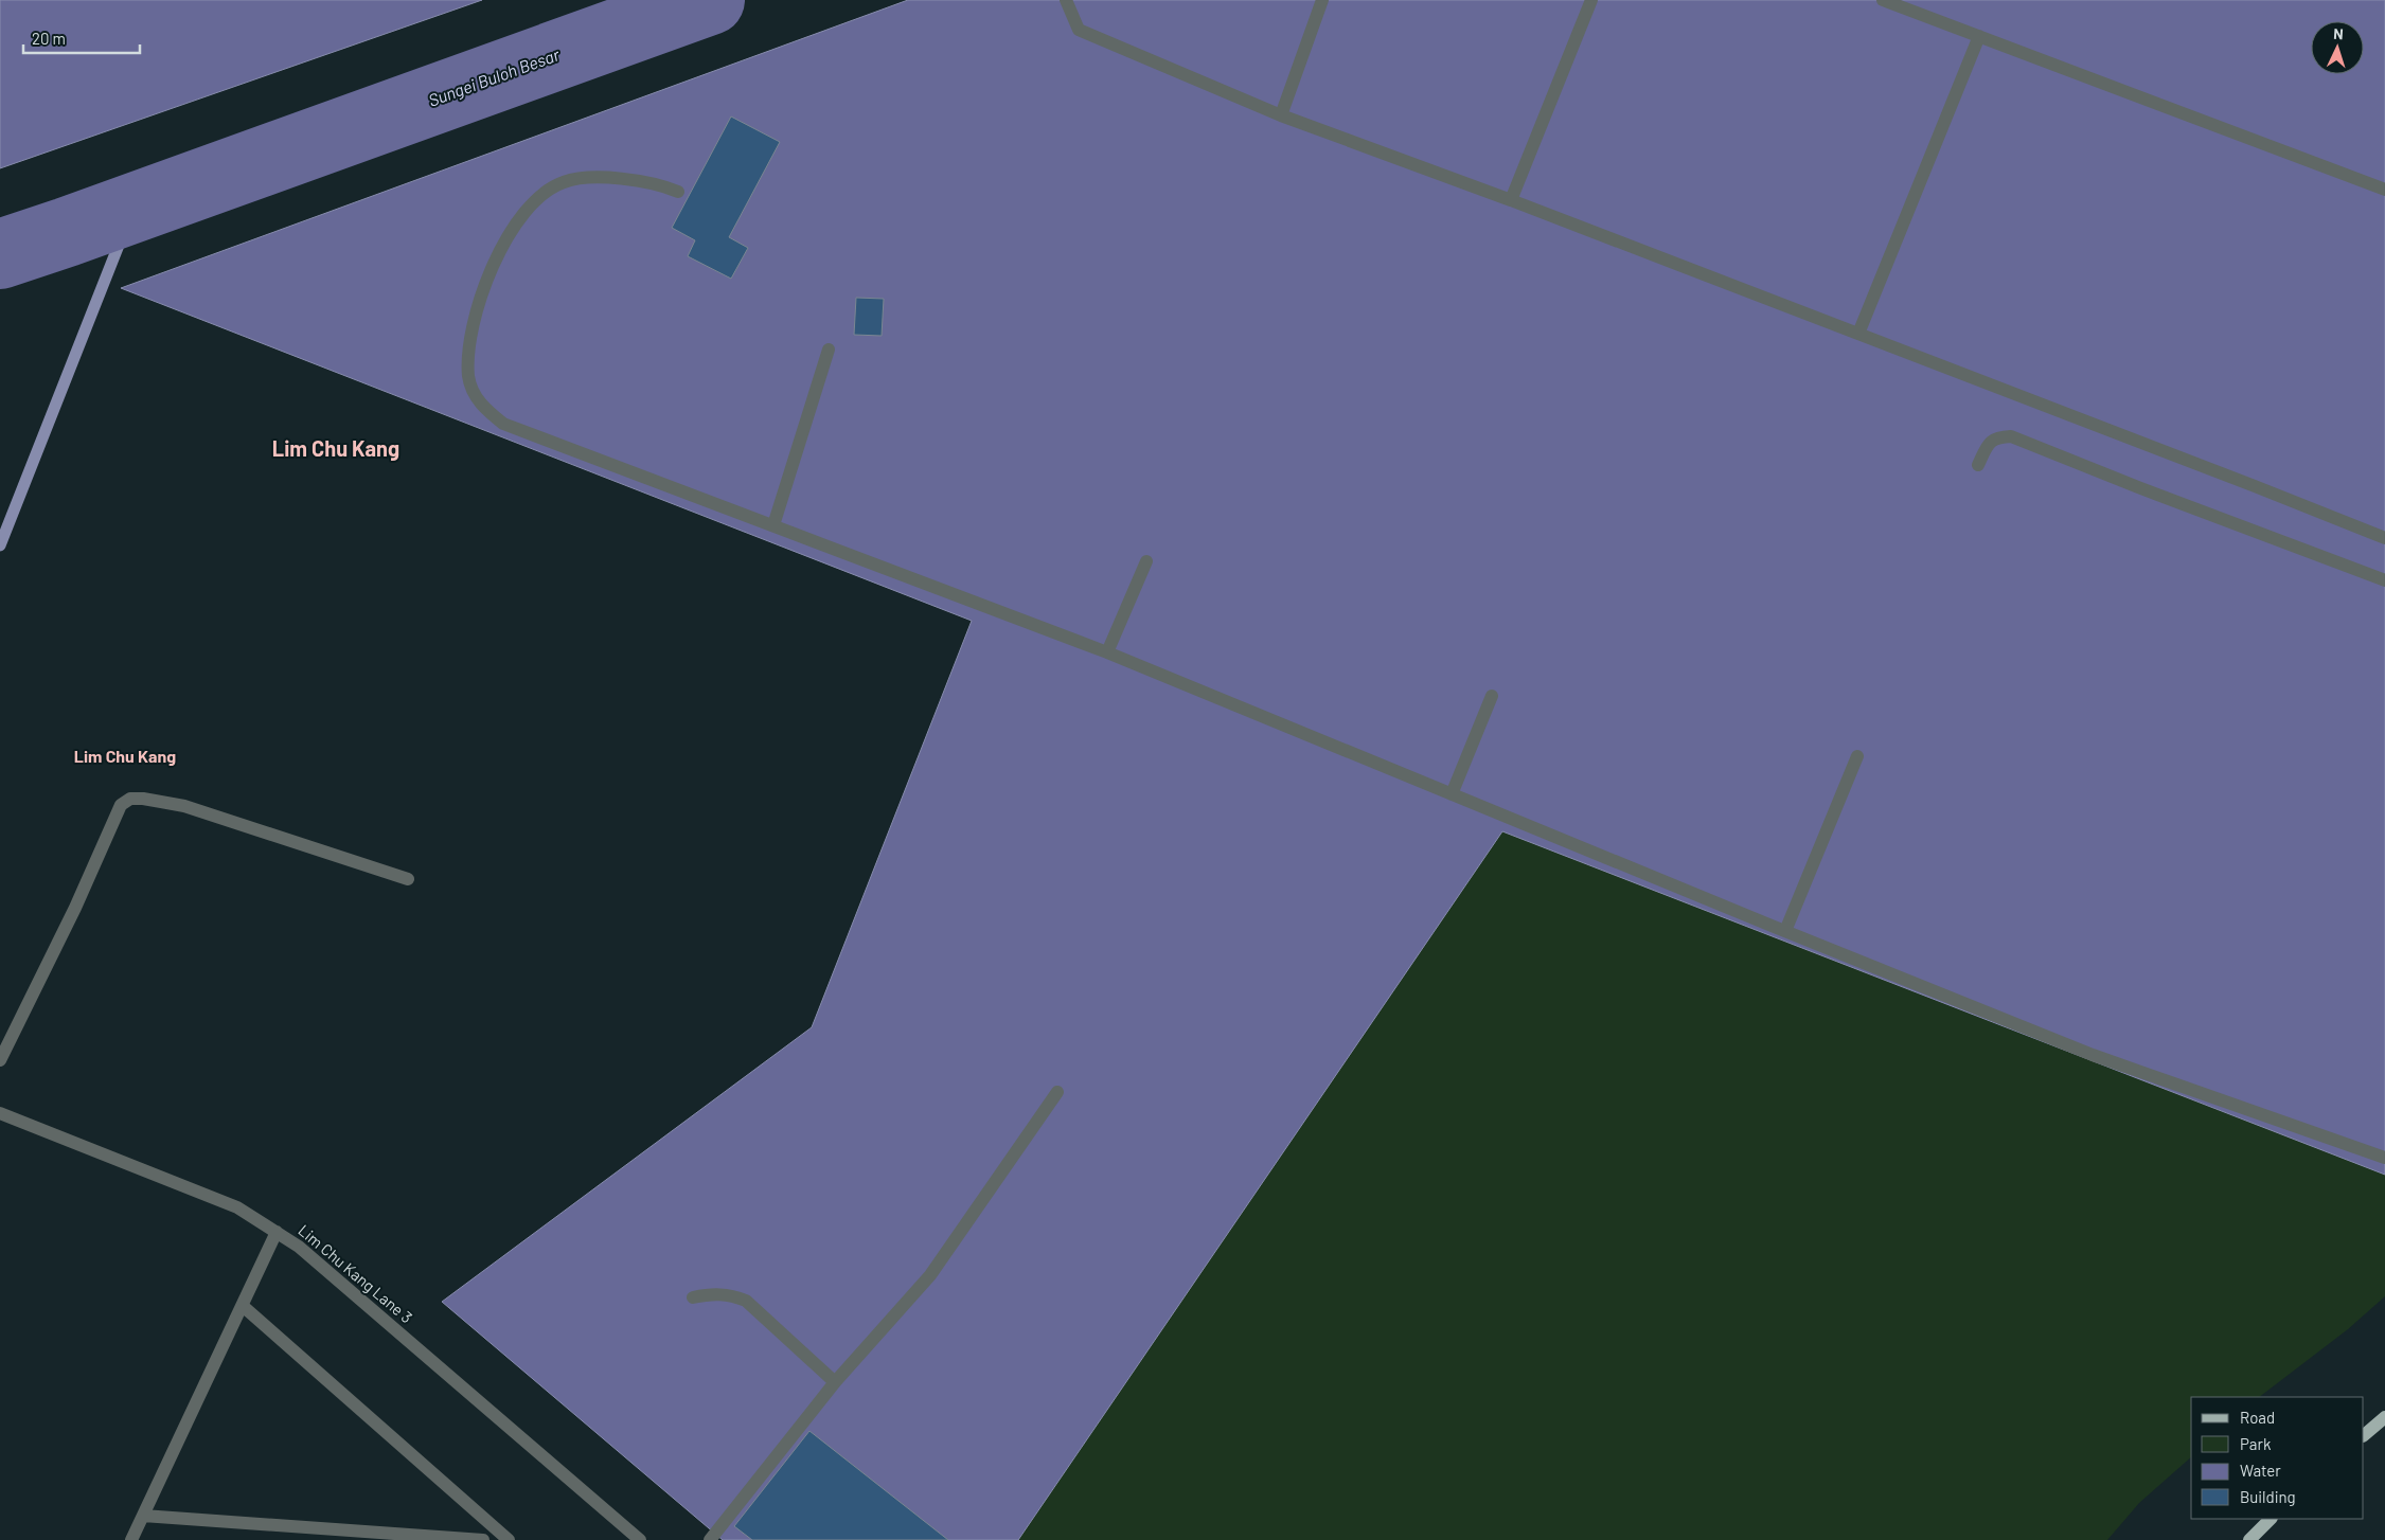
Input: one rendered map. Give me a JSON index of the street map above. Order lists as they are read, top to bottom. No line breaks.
{"streets":{"street":["Lim Chu Kang Lane 3"]},"districts":["Lim Chu Kang","Lim Chu Kang"],"water":["Sungei Buloh Besar"],"legend":["Road","Park","Water","Building"],"scale_bar":"20 m","north":"top"}
